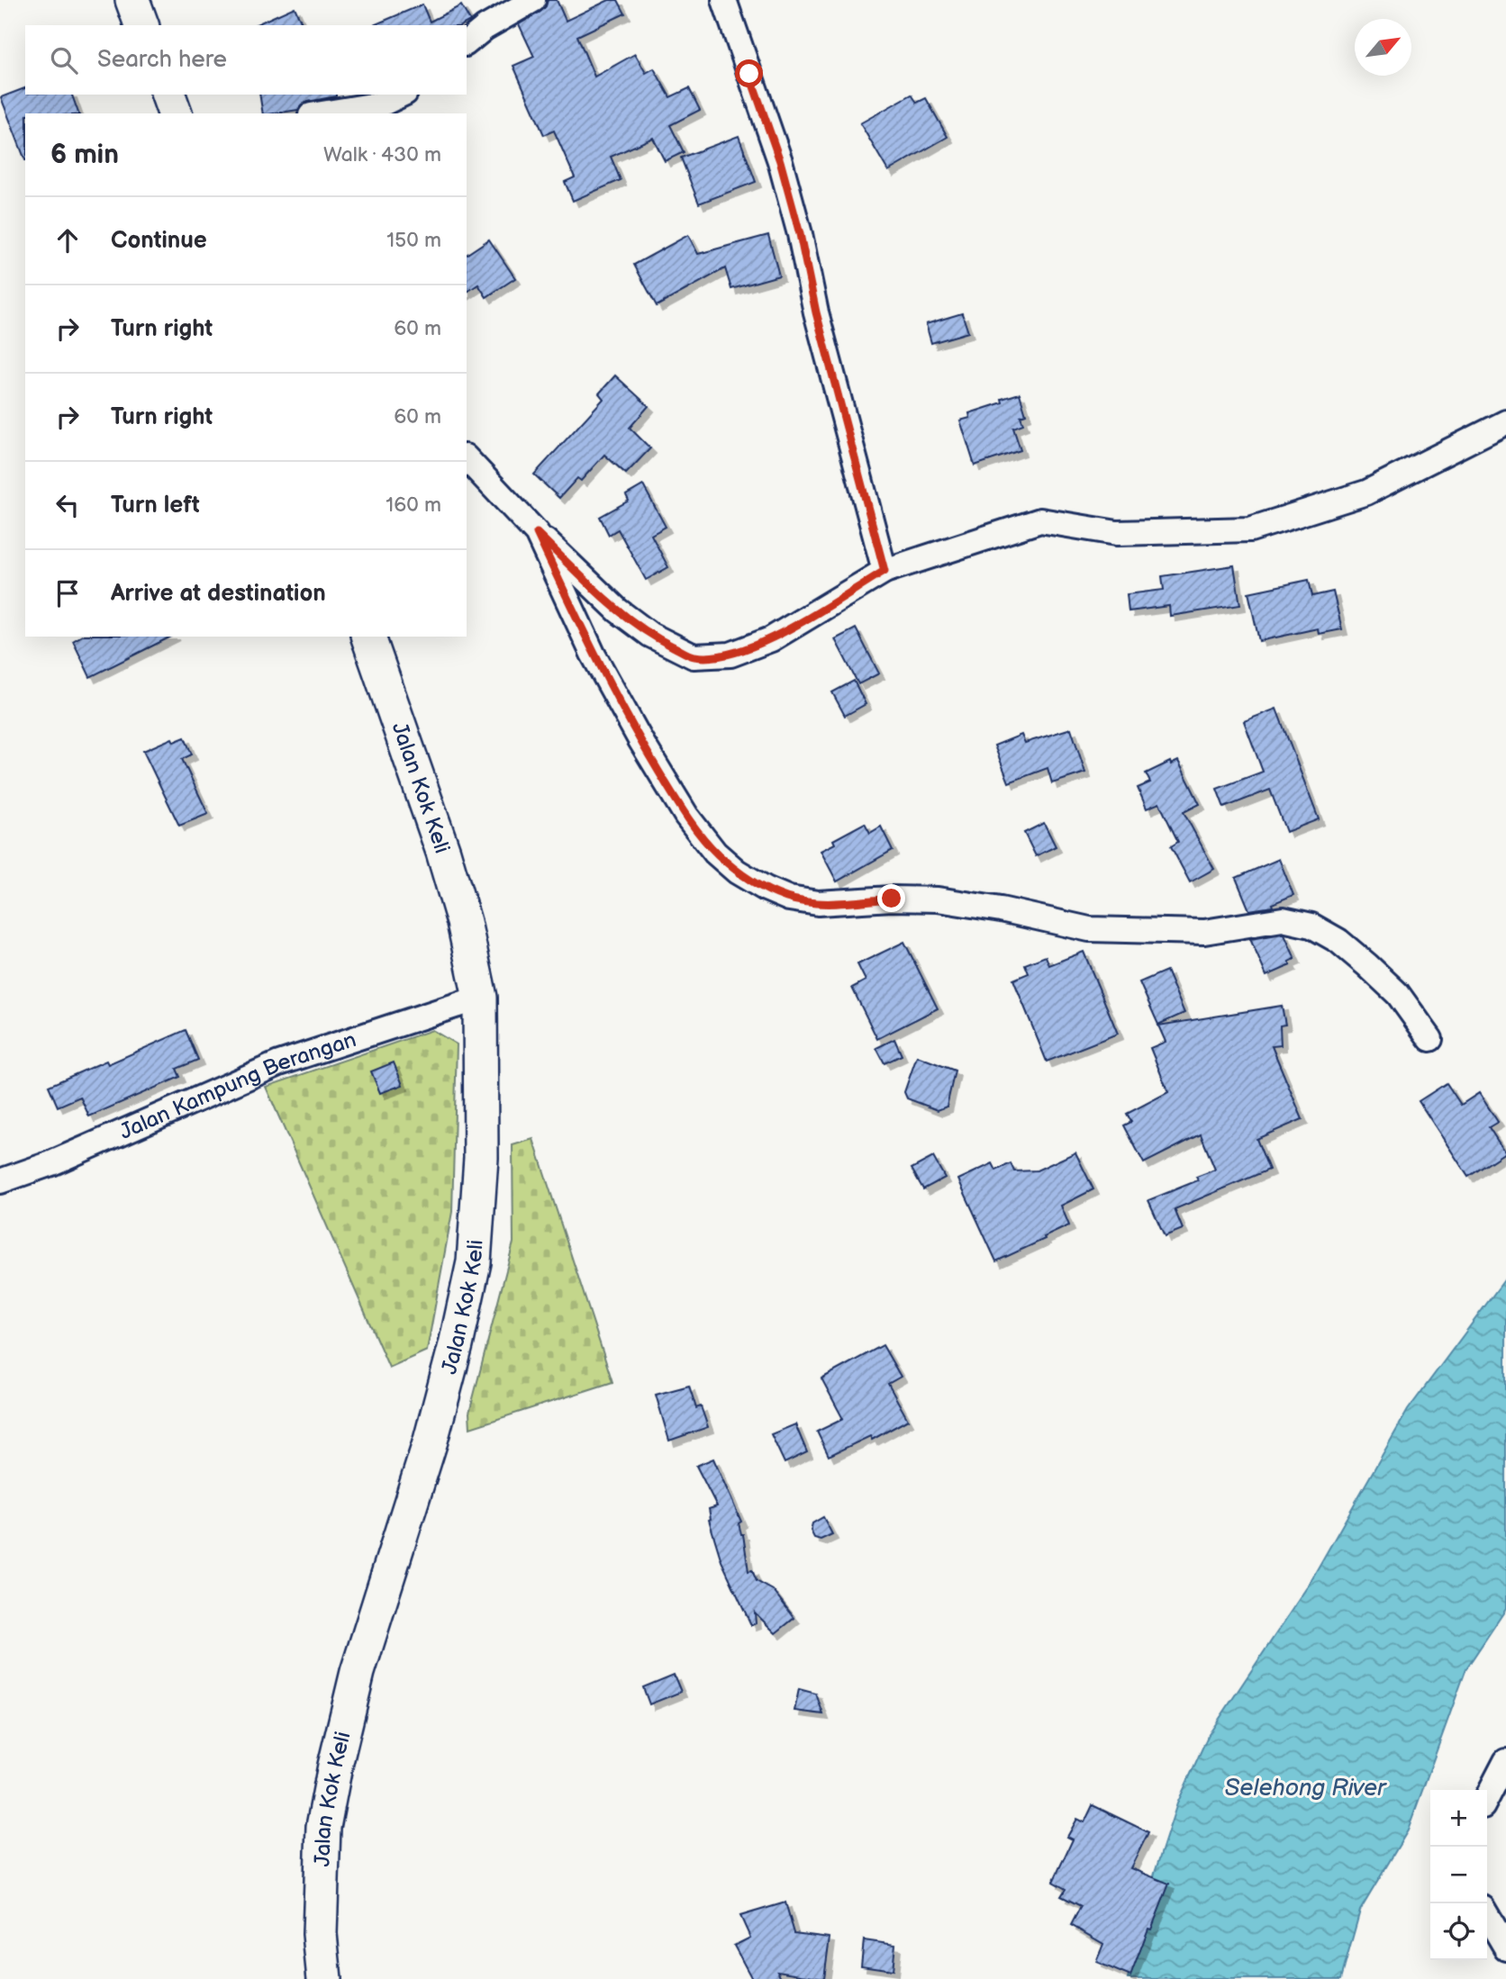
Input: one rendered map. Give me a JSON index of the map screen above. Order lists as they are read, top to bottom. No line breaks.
{"streets":{"street":["Jalan Kok Keli","Jalan Kampung Berangan"]},"crossings":[["Jalan Kok Keli","Jalan Kampung Berangan"]],"water":["Selehong River"],"north":"top right","page":{"search":"Search here","heading":["6 min","Walk · 430 m"],"list":[["Continue","150 m"],["Turn right","60 m"],["Turn right","60 m"],["Turn left","160 m"],"Arrive at destination"],"map_buttons":["+","−"]}}
